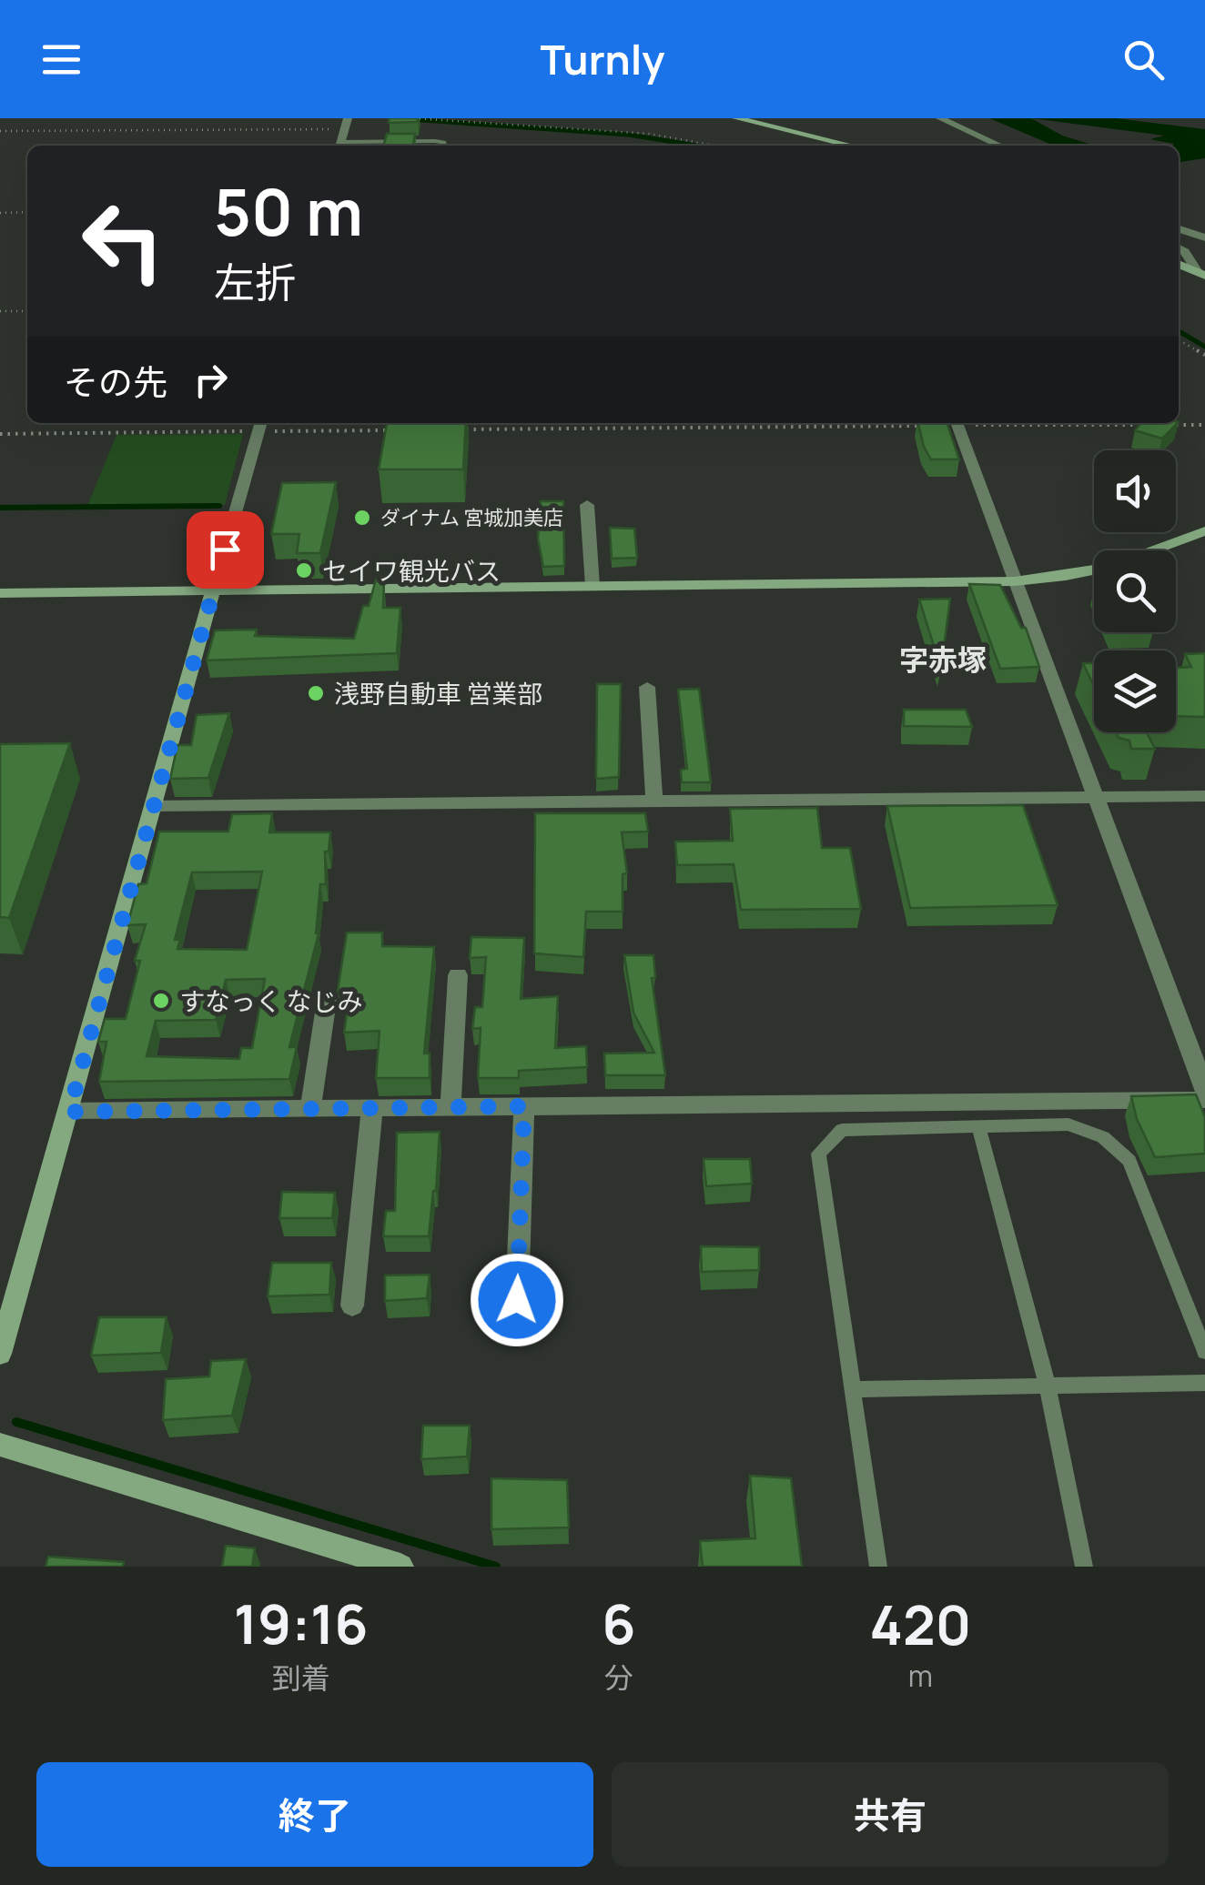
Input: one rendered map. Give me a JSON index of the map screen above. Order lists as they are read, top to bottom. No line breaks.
{"districts":["字赤塚"],"places":["ダイナム 宮城加美店","セイワ観光バス","浅野自動車 営業部","すなっく なじみ"],"page":{"header":"Turnly","turn":["50 m","左折"],"then":"その先","eta":["19:16","到着","6","分","420","m"],"buttons":["終了","共有"]}}
